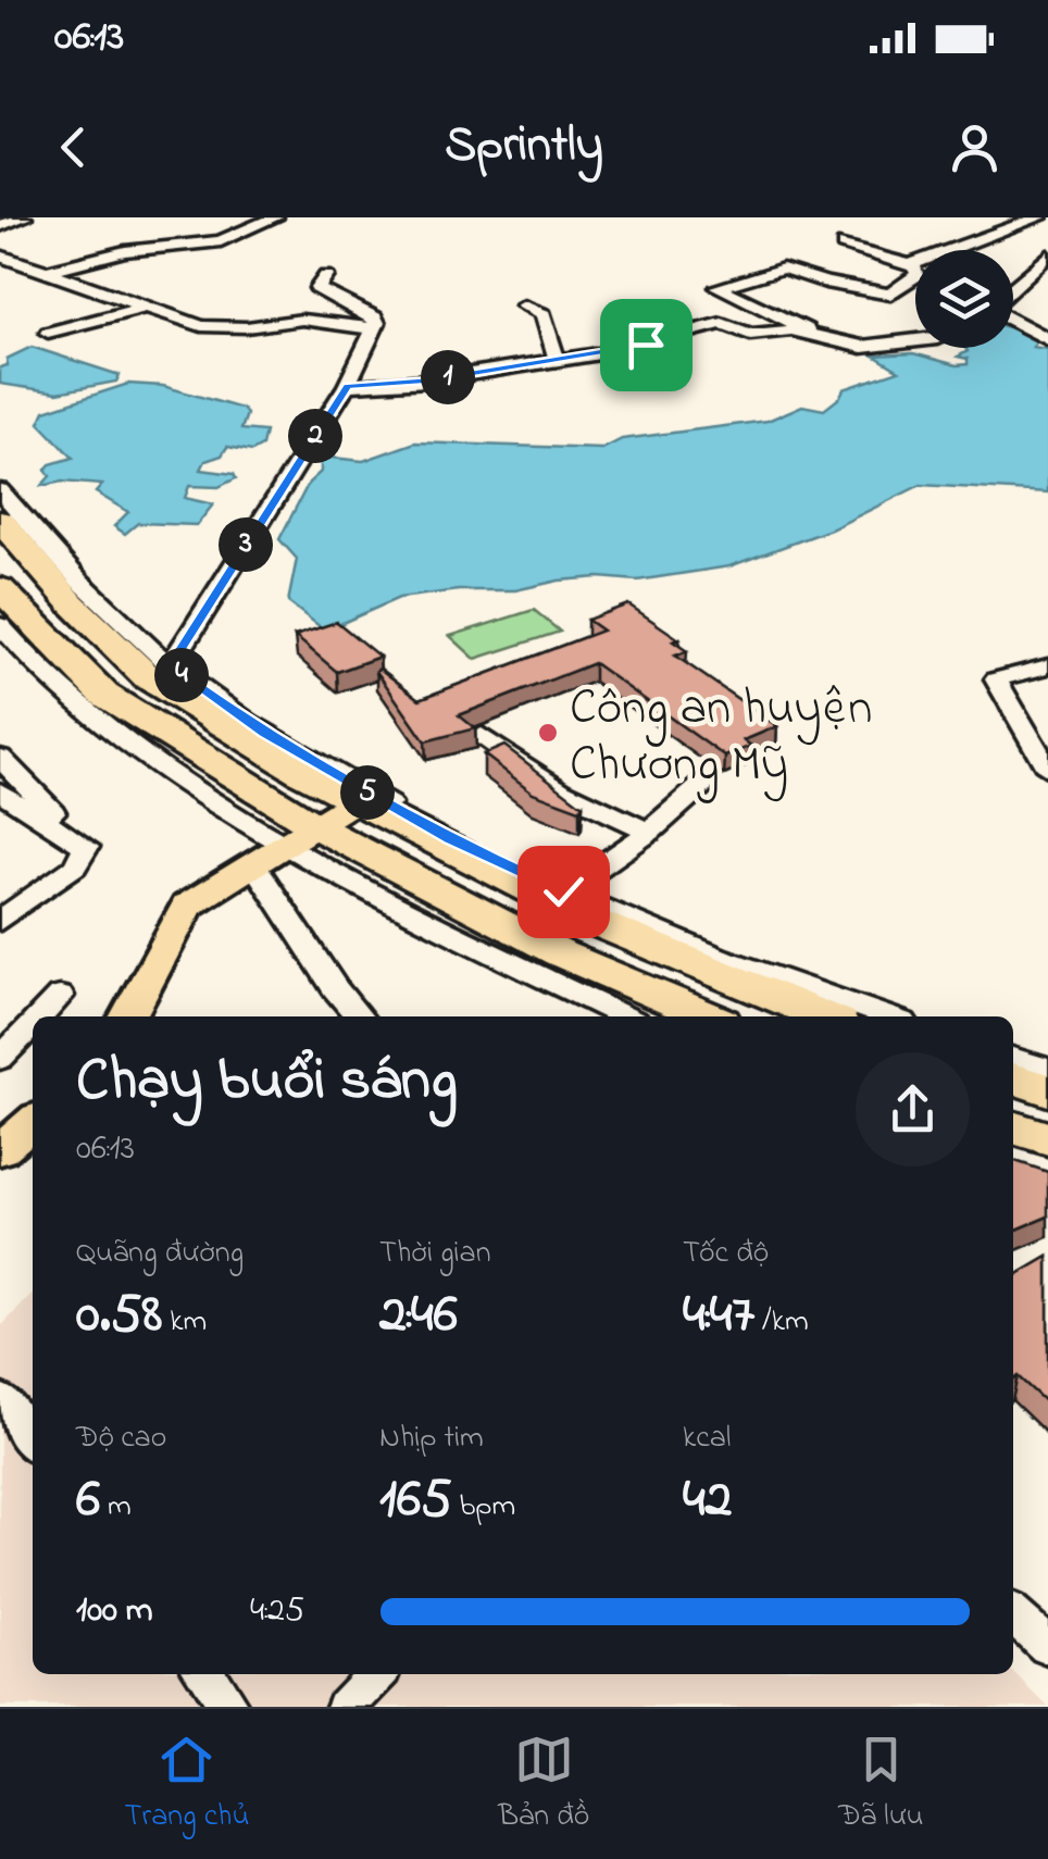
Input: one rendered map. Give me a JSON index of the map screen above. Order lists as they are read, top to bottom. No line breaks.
{"places":["Công an huyện Chương Mỹ"],"page":{"status":"06:13","header":"Sprintly","pins":["1","2","3","4","5"],"heading":["Chạy buổi sáng","06:13"],"stats":[["Quãng đường","0.58 km"],["Thời gian","2:46"],["Tốc độ","4:47 /km"],["Độ cao","6 m"],["Nhịp tim","165 bpm"],["kcal","42"]],"list":[{"name":"100 m","note":"4:25"}],"tabs":["Trang chủ","Bản đồ","Đã lưu"]}}
